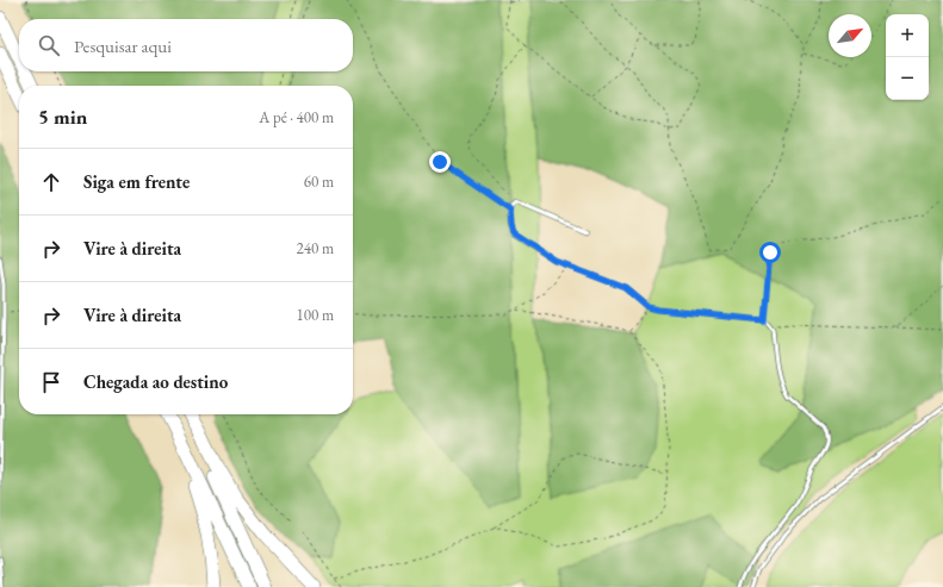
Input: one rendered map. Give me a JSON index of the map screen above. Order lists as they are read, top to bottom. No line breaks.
{"north":"top right","page":{"map_buttons":["+","−"],"search":"Pesquisar aqui","heading":["5 min","A pé · 400 m"],"list":[["Siga em frente","60 m"],["Vire à direita","240 m"],["Vire à direita","100 m"],"Chegada ao destino"]}}
